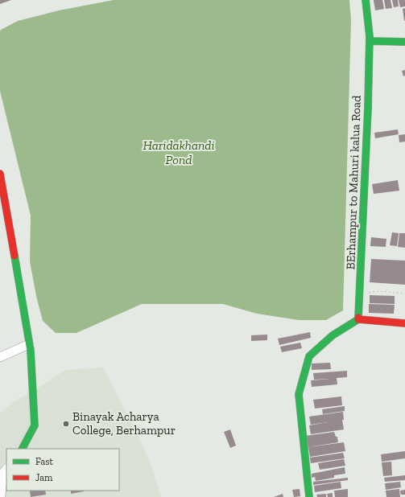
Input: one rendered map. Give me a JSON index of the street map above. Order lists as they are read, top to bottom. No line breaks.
{"streets":{"street":["BErhampur to Mahuri kalua Road"]},"water":["Haridakhandi Pond"],"places":["Binayak Acharya College, Berhampur"],"legend":["Fast","Jam"]}
